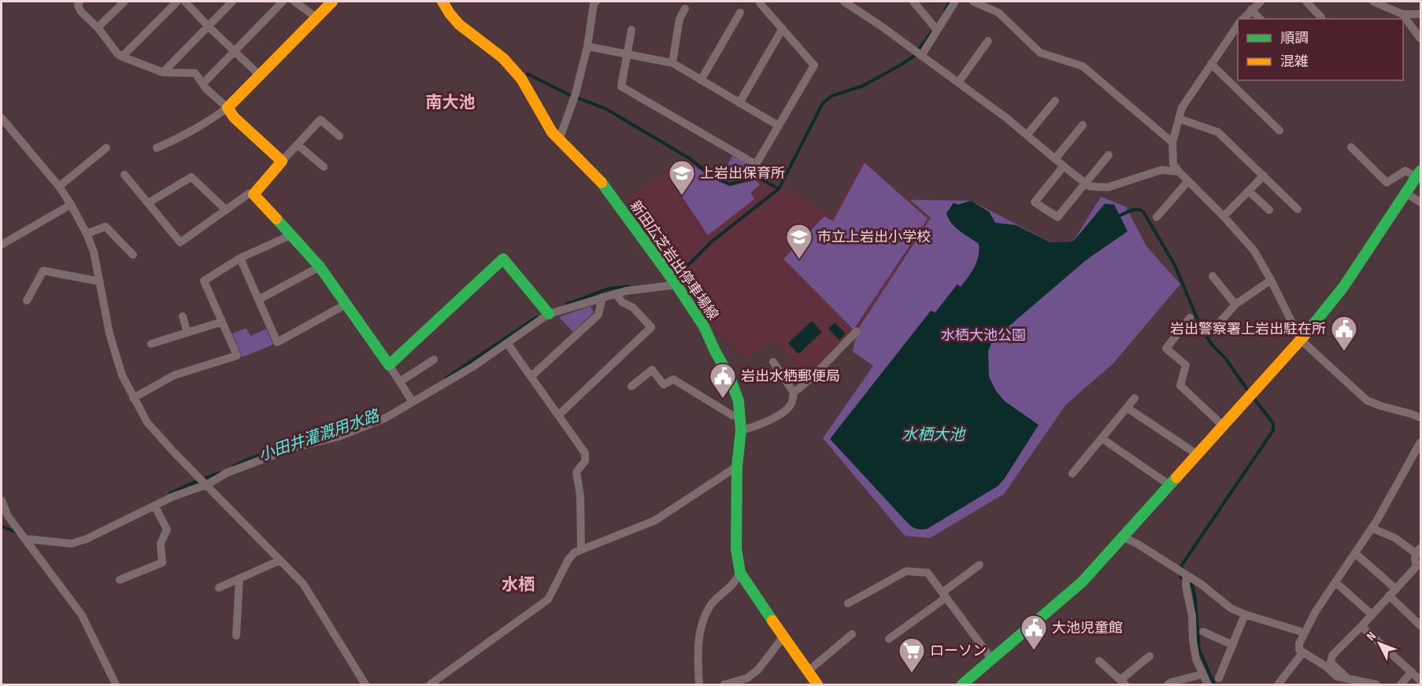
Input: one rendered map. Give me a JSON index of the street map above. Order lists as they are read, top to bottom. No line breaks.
{"streets":{"street":["新田広芝岩出停車場線"]},"districts":["南大池","水栖"],"water":["水栖大池","小田井灌漑用水路"],"parks":["水栖大池公園"],"places":{"school or university":["上岩出保育所","市立上岩出小学校"],"public building":["岩出警察署上岩出駐在所","岩出水栖郵便局","大池児童館"],"supermarket":["ローソン"]},"legend":["順調","混雑"],"north":"top left"}
